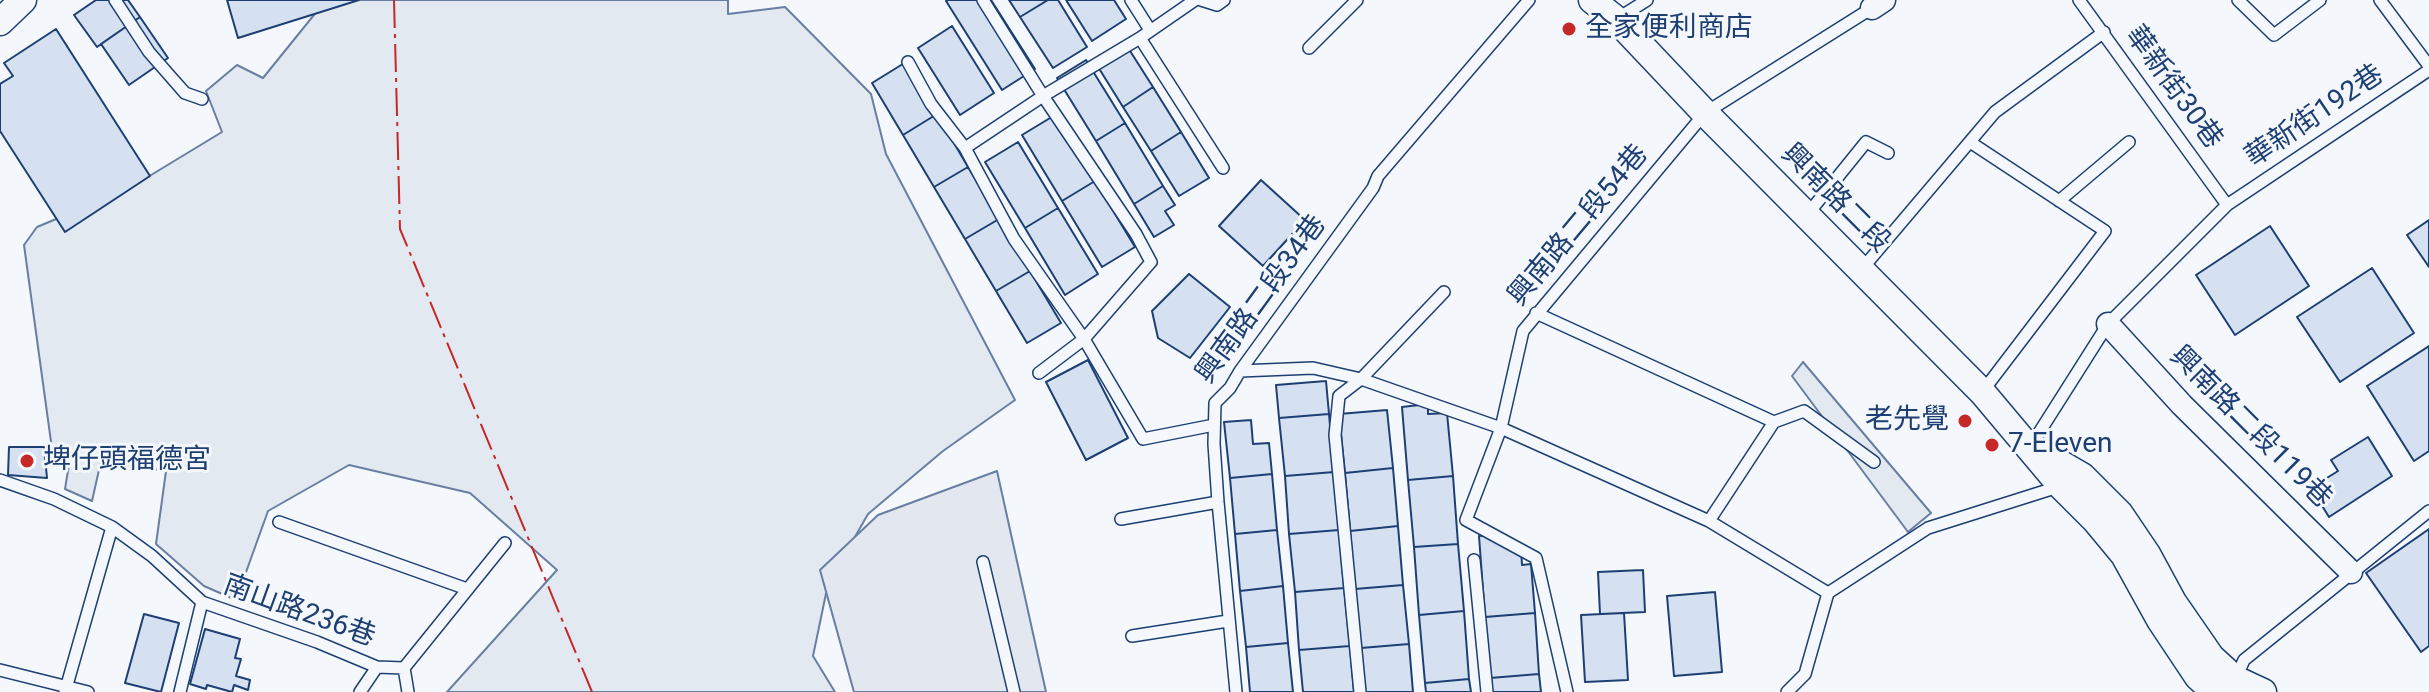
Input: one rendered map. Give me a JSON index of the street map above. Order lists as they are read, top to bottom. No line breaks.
{"streets":{"street":["興南路二段","興南路二段119巷"],"lane":["華新街30巷","華新街192巷","興南路二段54巷","興南路二段34巷","南山路236巷"]},"crossings":[["華新街30巷","華新街192巷"],["華新街192巷","興南路二段"],["華新街192巷","興南路二段119巷"],["興南路二段","興南路二段54巷"]],"places":["全家便利商店","老先覺","7-Eleven","埤仔頭福德宮"]}
